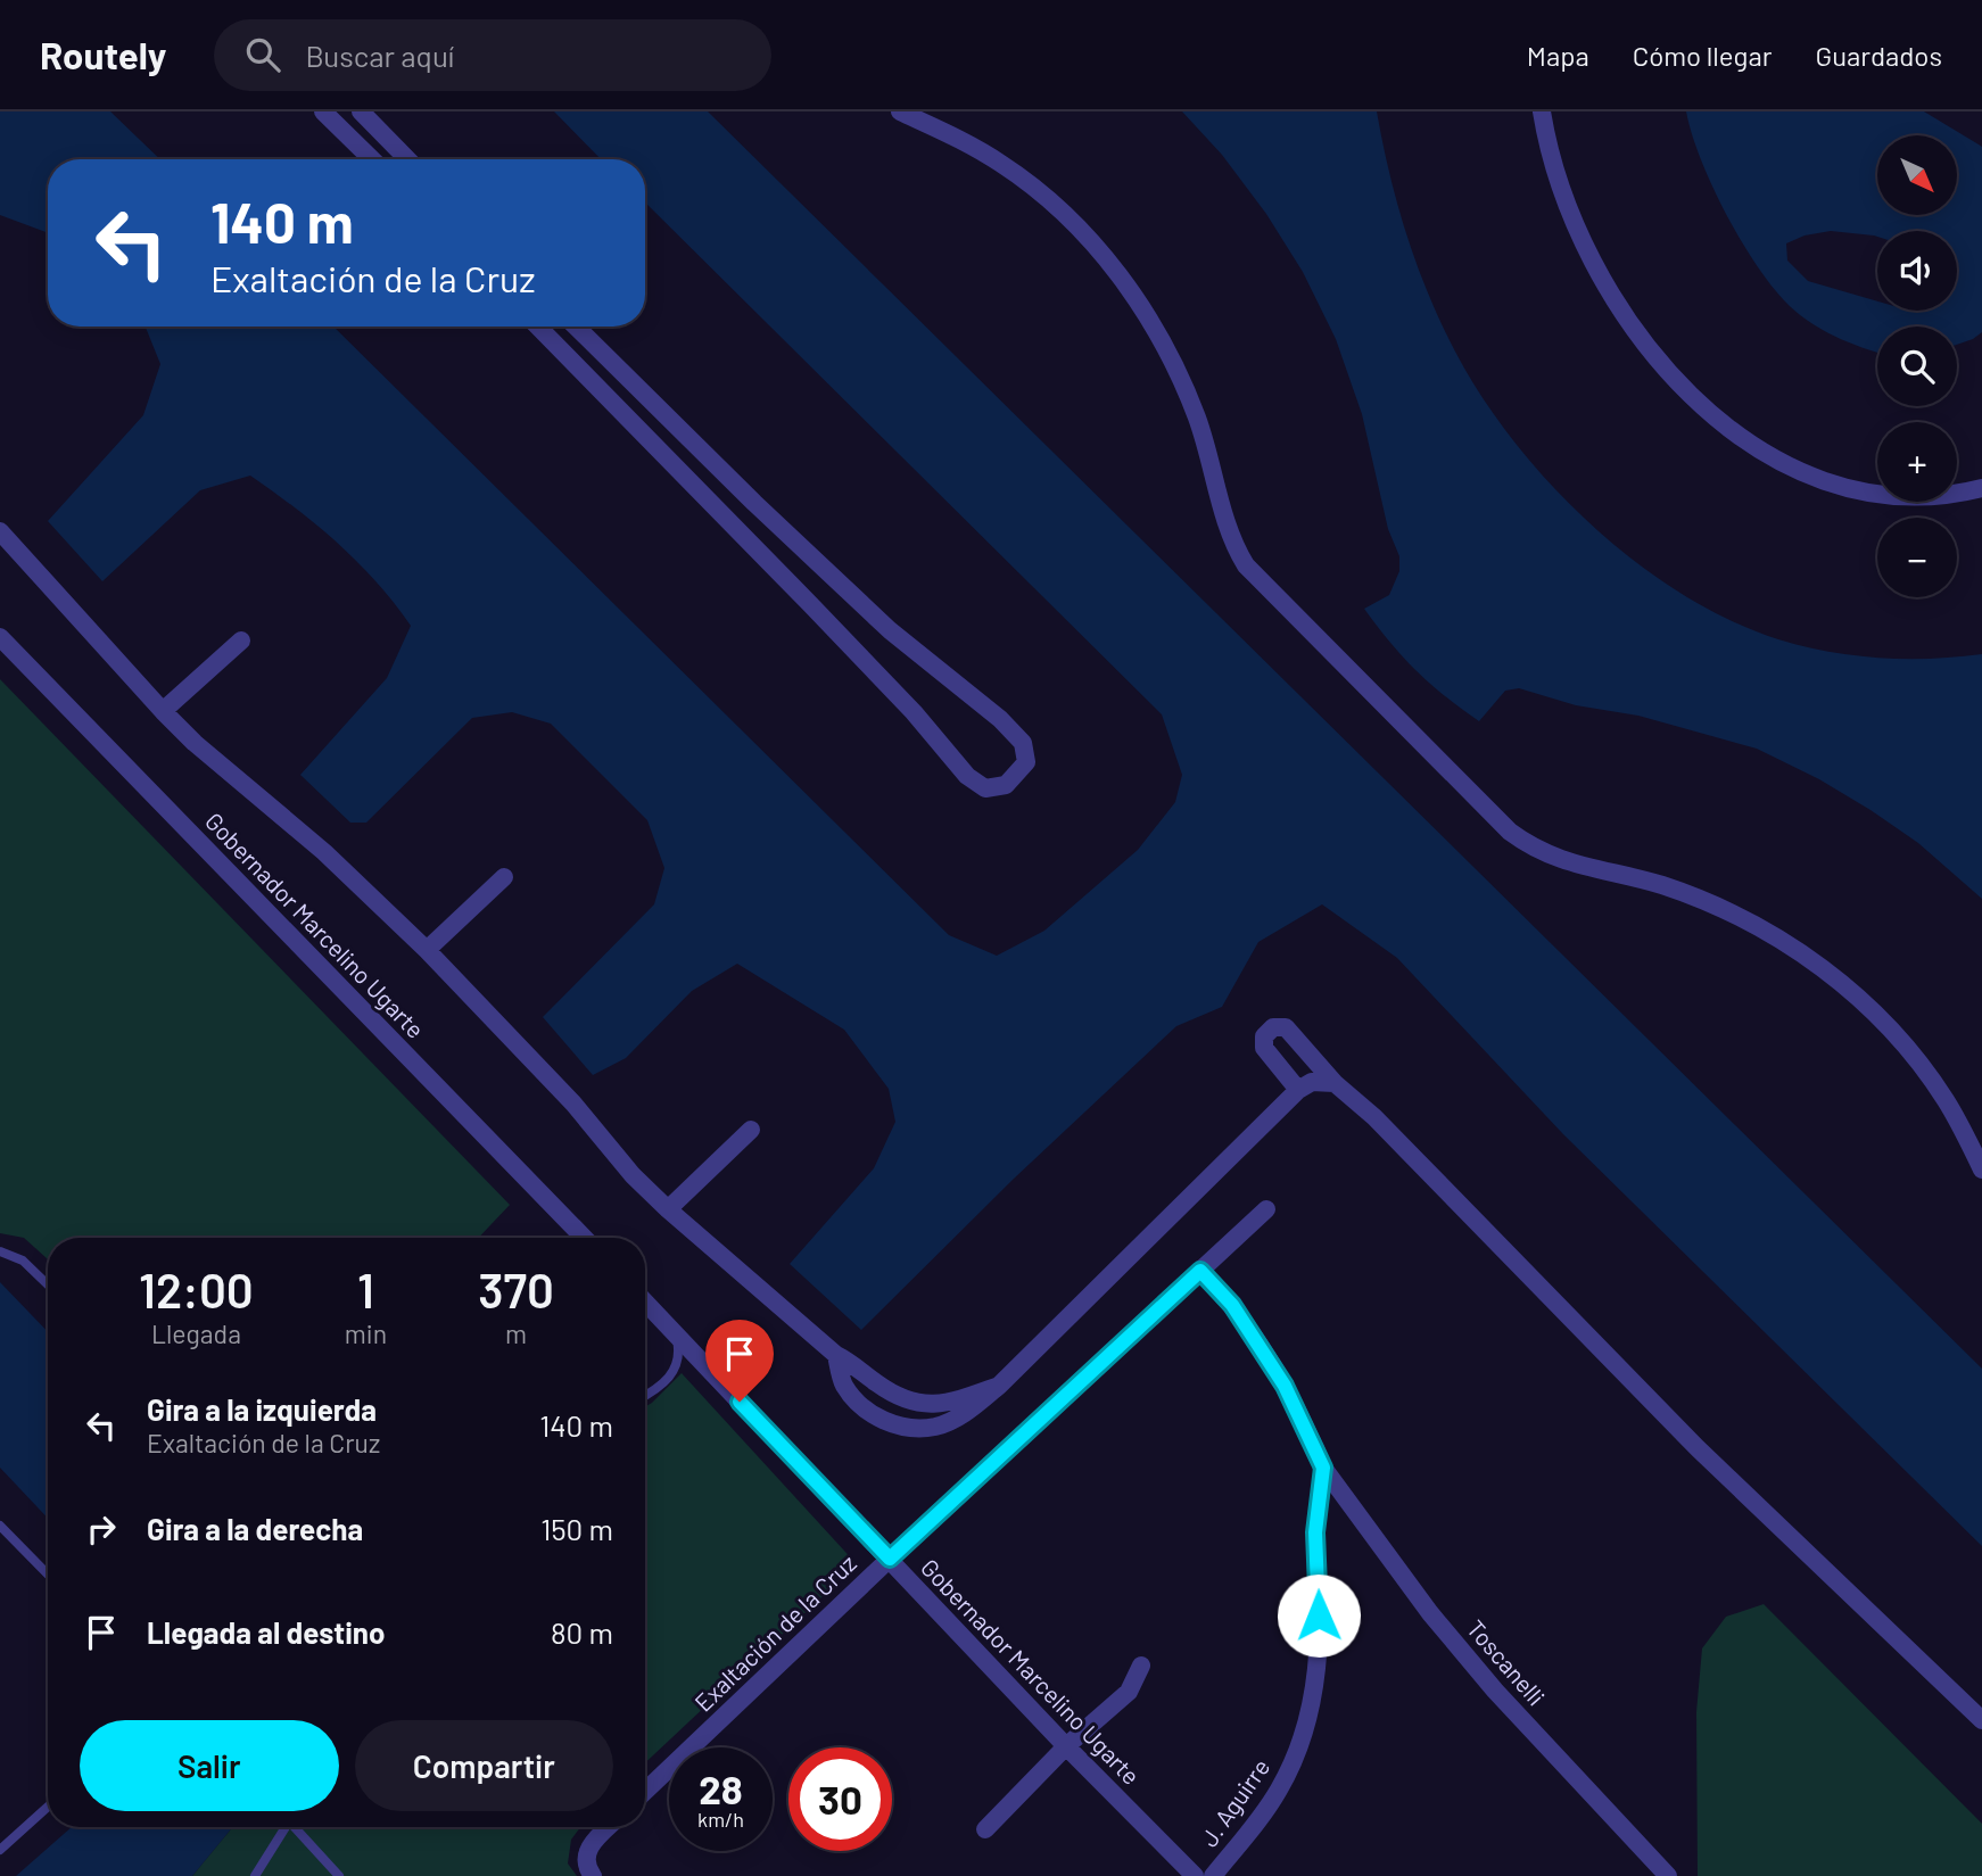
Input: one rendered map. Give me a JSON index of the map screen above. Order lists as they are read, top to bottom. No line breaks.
{"streets":{"street":["Gobernador Marcelino Ugarte","Exaltación de la Cruz","Toscanelli","J. Aguirre"]},"crossings":[["Gobernador Marcelino Ugarte","Exaltación de la Cruz"],["Toscanelli","J. Aguirre"]],"north":"bottom right","page":{"header":"Routely","search":"Buscar aquí","nav":["Mapa","Cómo llegar","Guardados"],"map_buttons":["+","−"],"turn":["140 m","Exaltación de la Cruz"],"eta":["12:00","Llegada","1","min","370","m"],"list":[{"name":"Gira a la izquierda","note":"Exaltación de la Cruz","value":"140 m"},{"name":"Gira a la derecha","value":"150 m"},{"name":"Llegada al destino","value":"80 m"}],"buttons":["Salir","Compartir"],"speed":"28 km/h","limit":"30"}}
